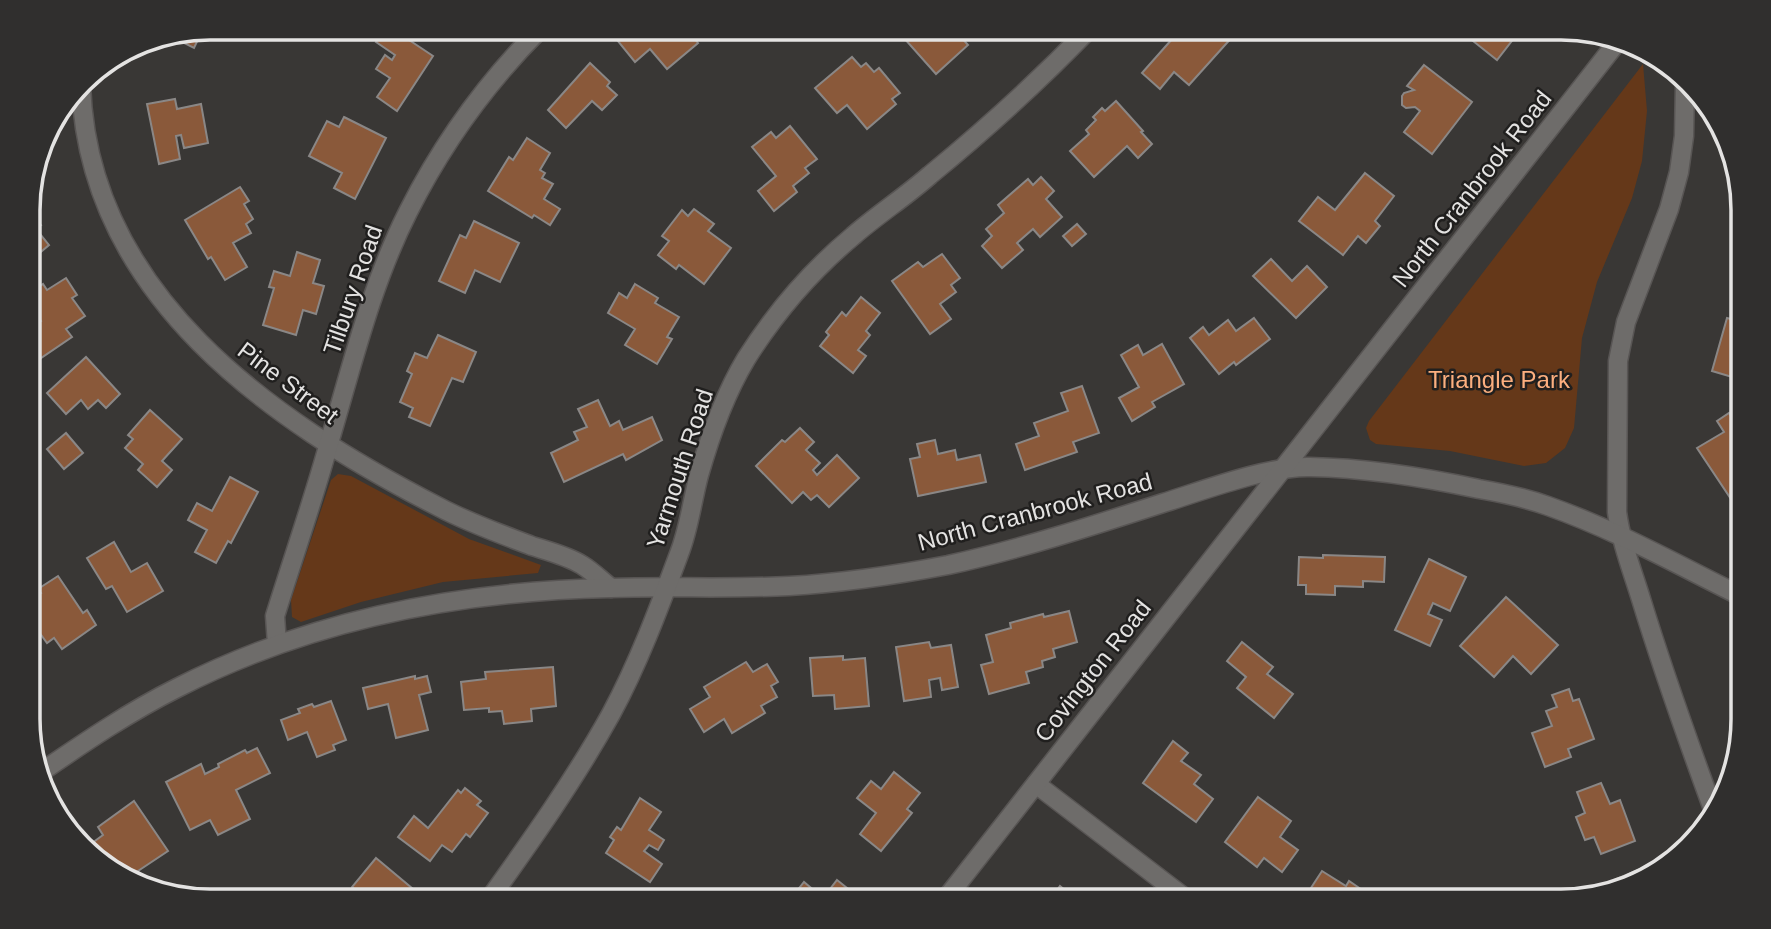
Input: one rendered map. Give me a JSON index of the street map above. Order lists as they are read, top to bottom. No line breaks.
{"streets":{"street":["North Cranbrook Road","Tilbury Road","Pine Street","Yarmouth Road","Covington Road"]},"crossings":[["North Cranbrook Road","Tilbury Road"],["North Cranbrook Road","Pine Street"],["North Cranbrook Road","Yarmouth Road"],["North Cranbrook Road","Covington Road"],["Tilbury Road","Pine Street"]],"parks":["Triangle Park"]}
